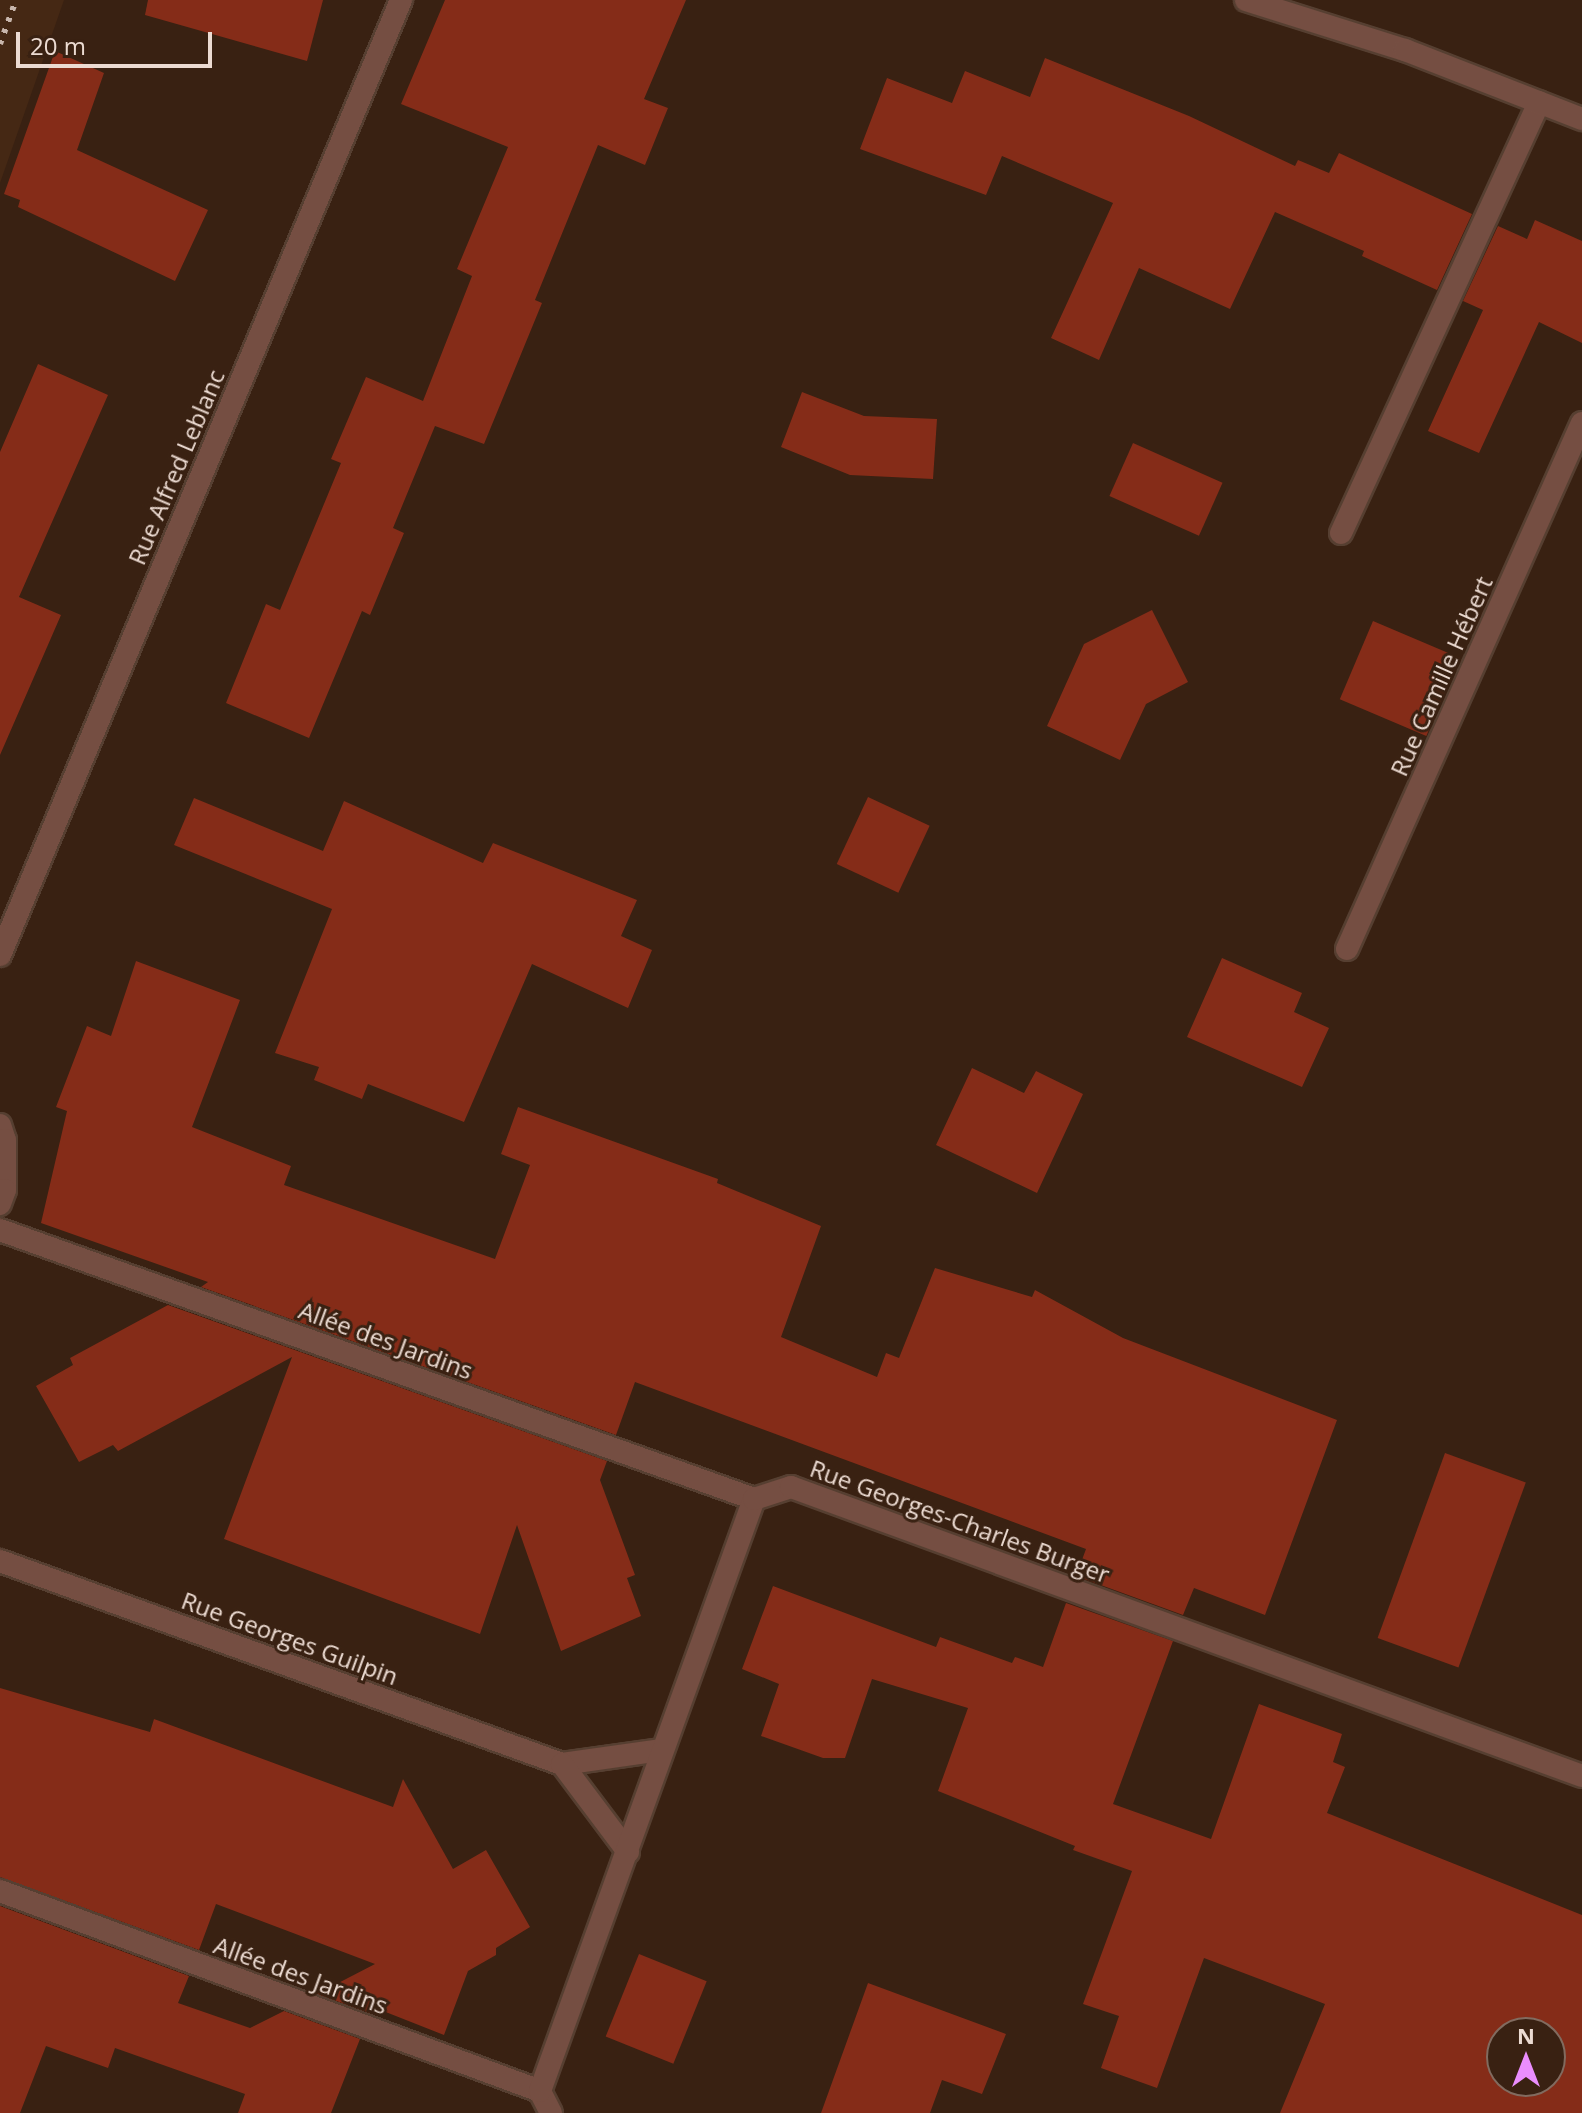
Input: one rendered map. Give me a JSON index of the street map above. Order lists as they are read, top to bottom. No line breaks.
{"streets":{"street":["Rue Alfred Leblanc","Rue Camille Hébert","Allée des Jardins","Rue Georges-Charles Burger","Rue Georges Guilpin"]},"crossings":[["Allée des Jardins","Rue Georges-Charles Burger"]],"scale_bar":"20 m","north":"top"}
